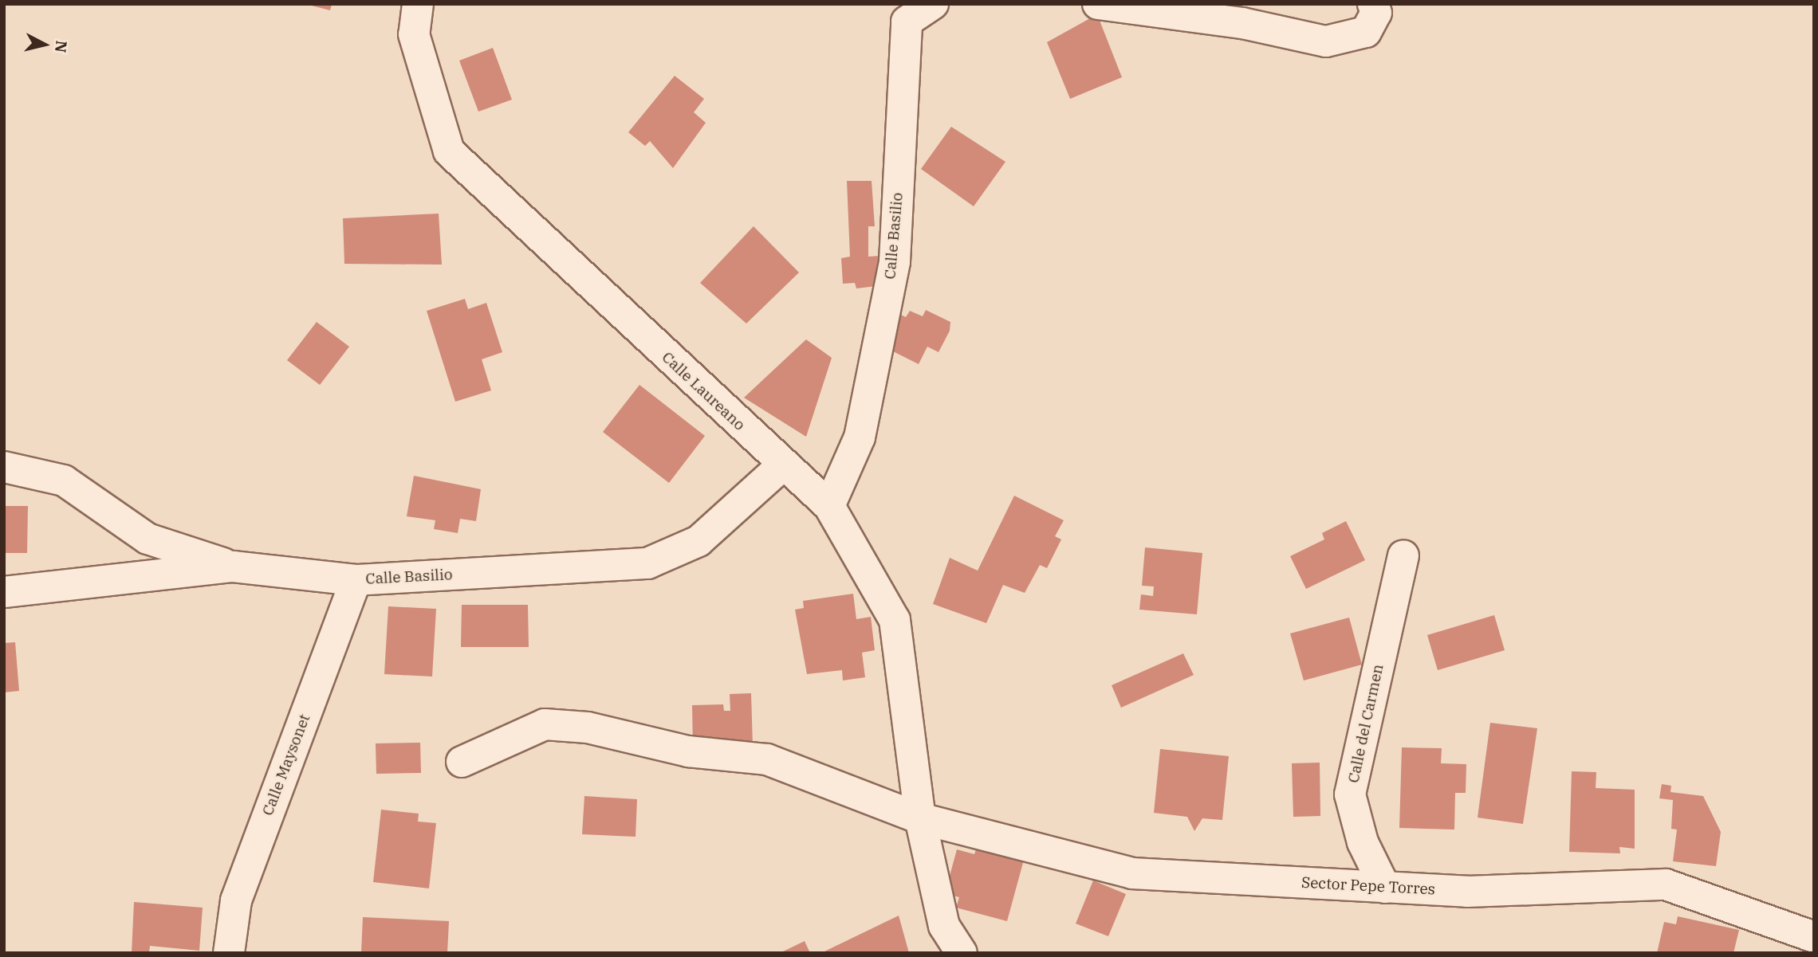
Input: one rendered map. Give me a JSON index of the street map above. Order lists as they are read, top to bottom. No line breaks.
{"streets":{"street":["Calle Basilio","Calle Laureano","Calle del Carmen","Calle Maysonet","Sector Pepe Torres"]},"crossings":[["Calle Basilio","Calle Laureano"],["Calle Basilio","Calle Maysonet"],["Calle Laureano","Sector Pepe Torres"],["Calle del Carmen","Sector Pepe Torres"]],"north":"right"}
